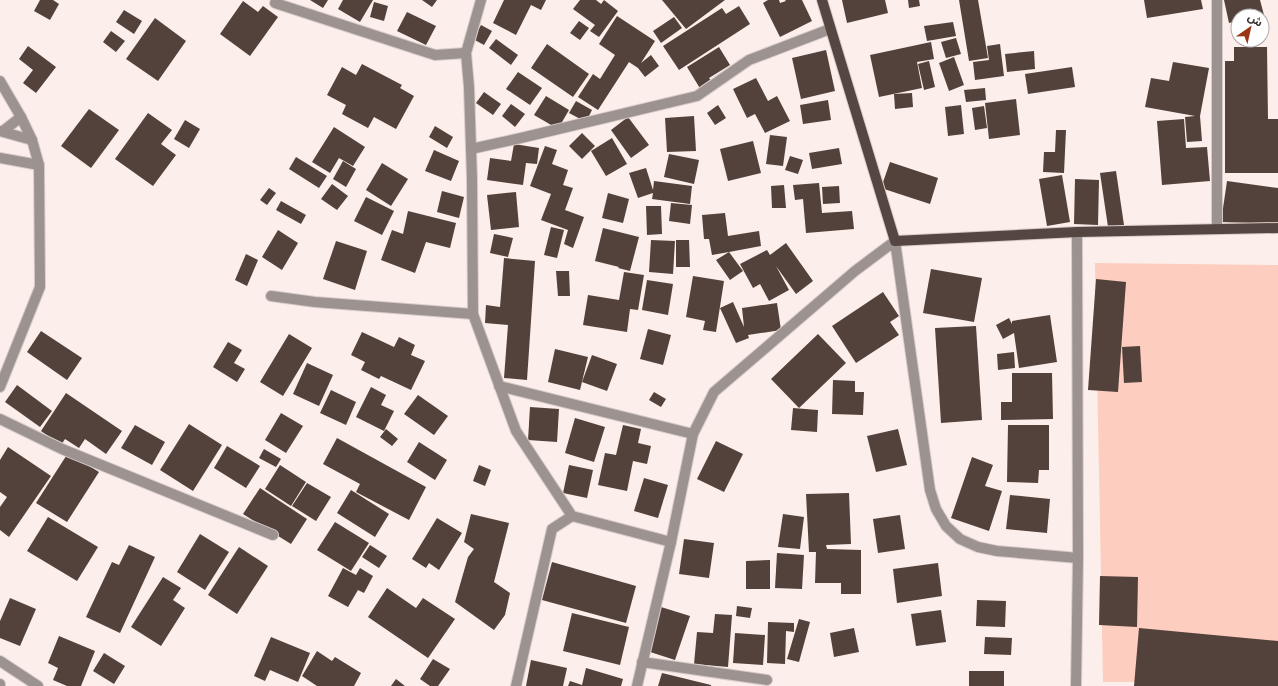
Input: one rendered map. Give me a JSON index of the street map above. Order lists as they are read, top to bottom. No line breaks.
{"north":"top right"}
